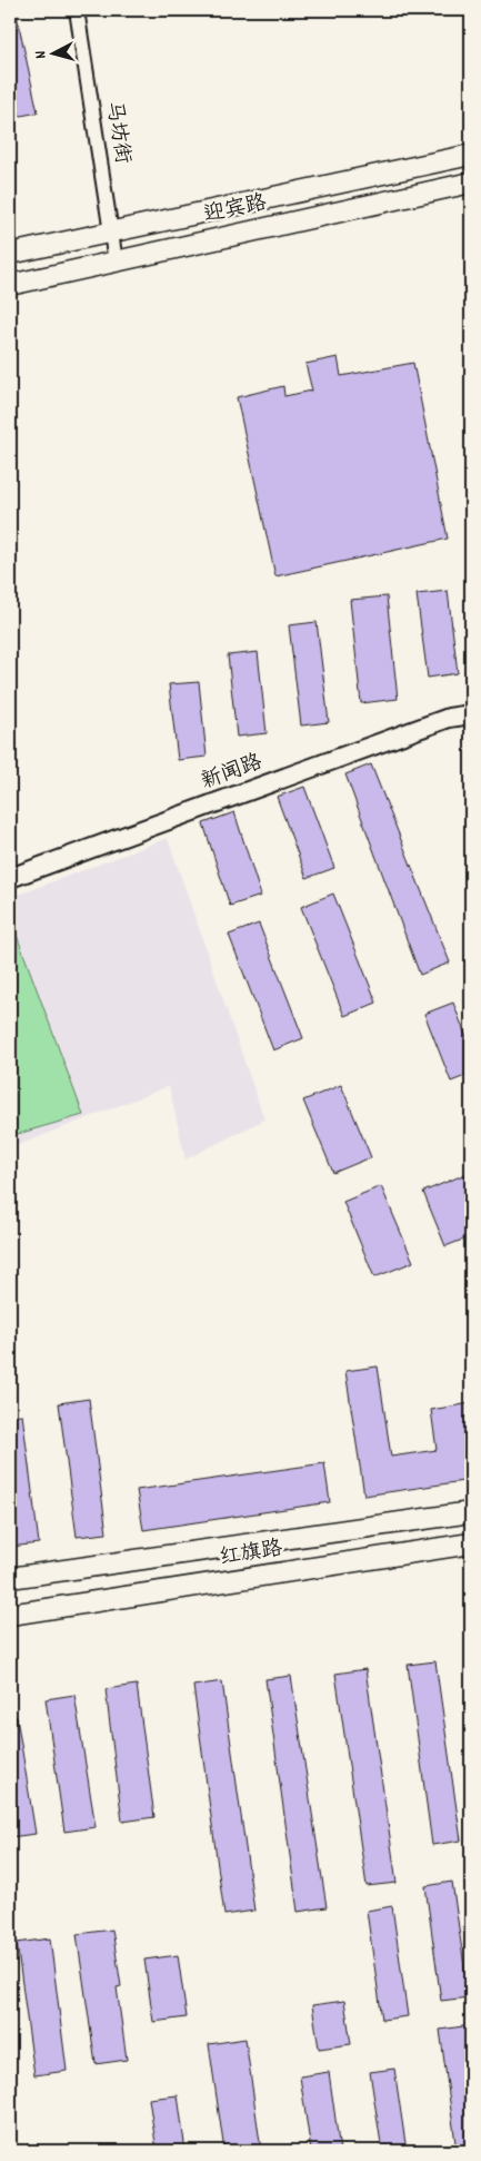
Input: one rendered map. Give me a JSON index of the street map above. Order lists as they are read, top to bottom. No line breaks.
{"streets":{"main road":["迎宾路","红旗路"],"street":["马坊街","新闻路"]},"crossings":[["马坊街","迎宾路"]],"north":"left"}
